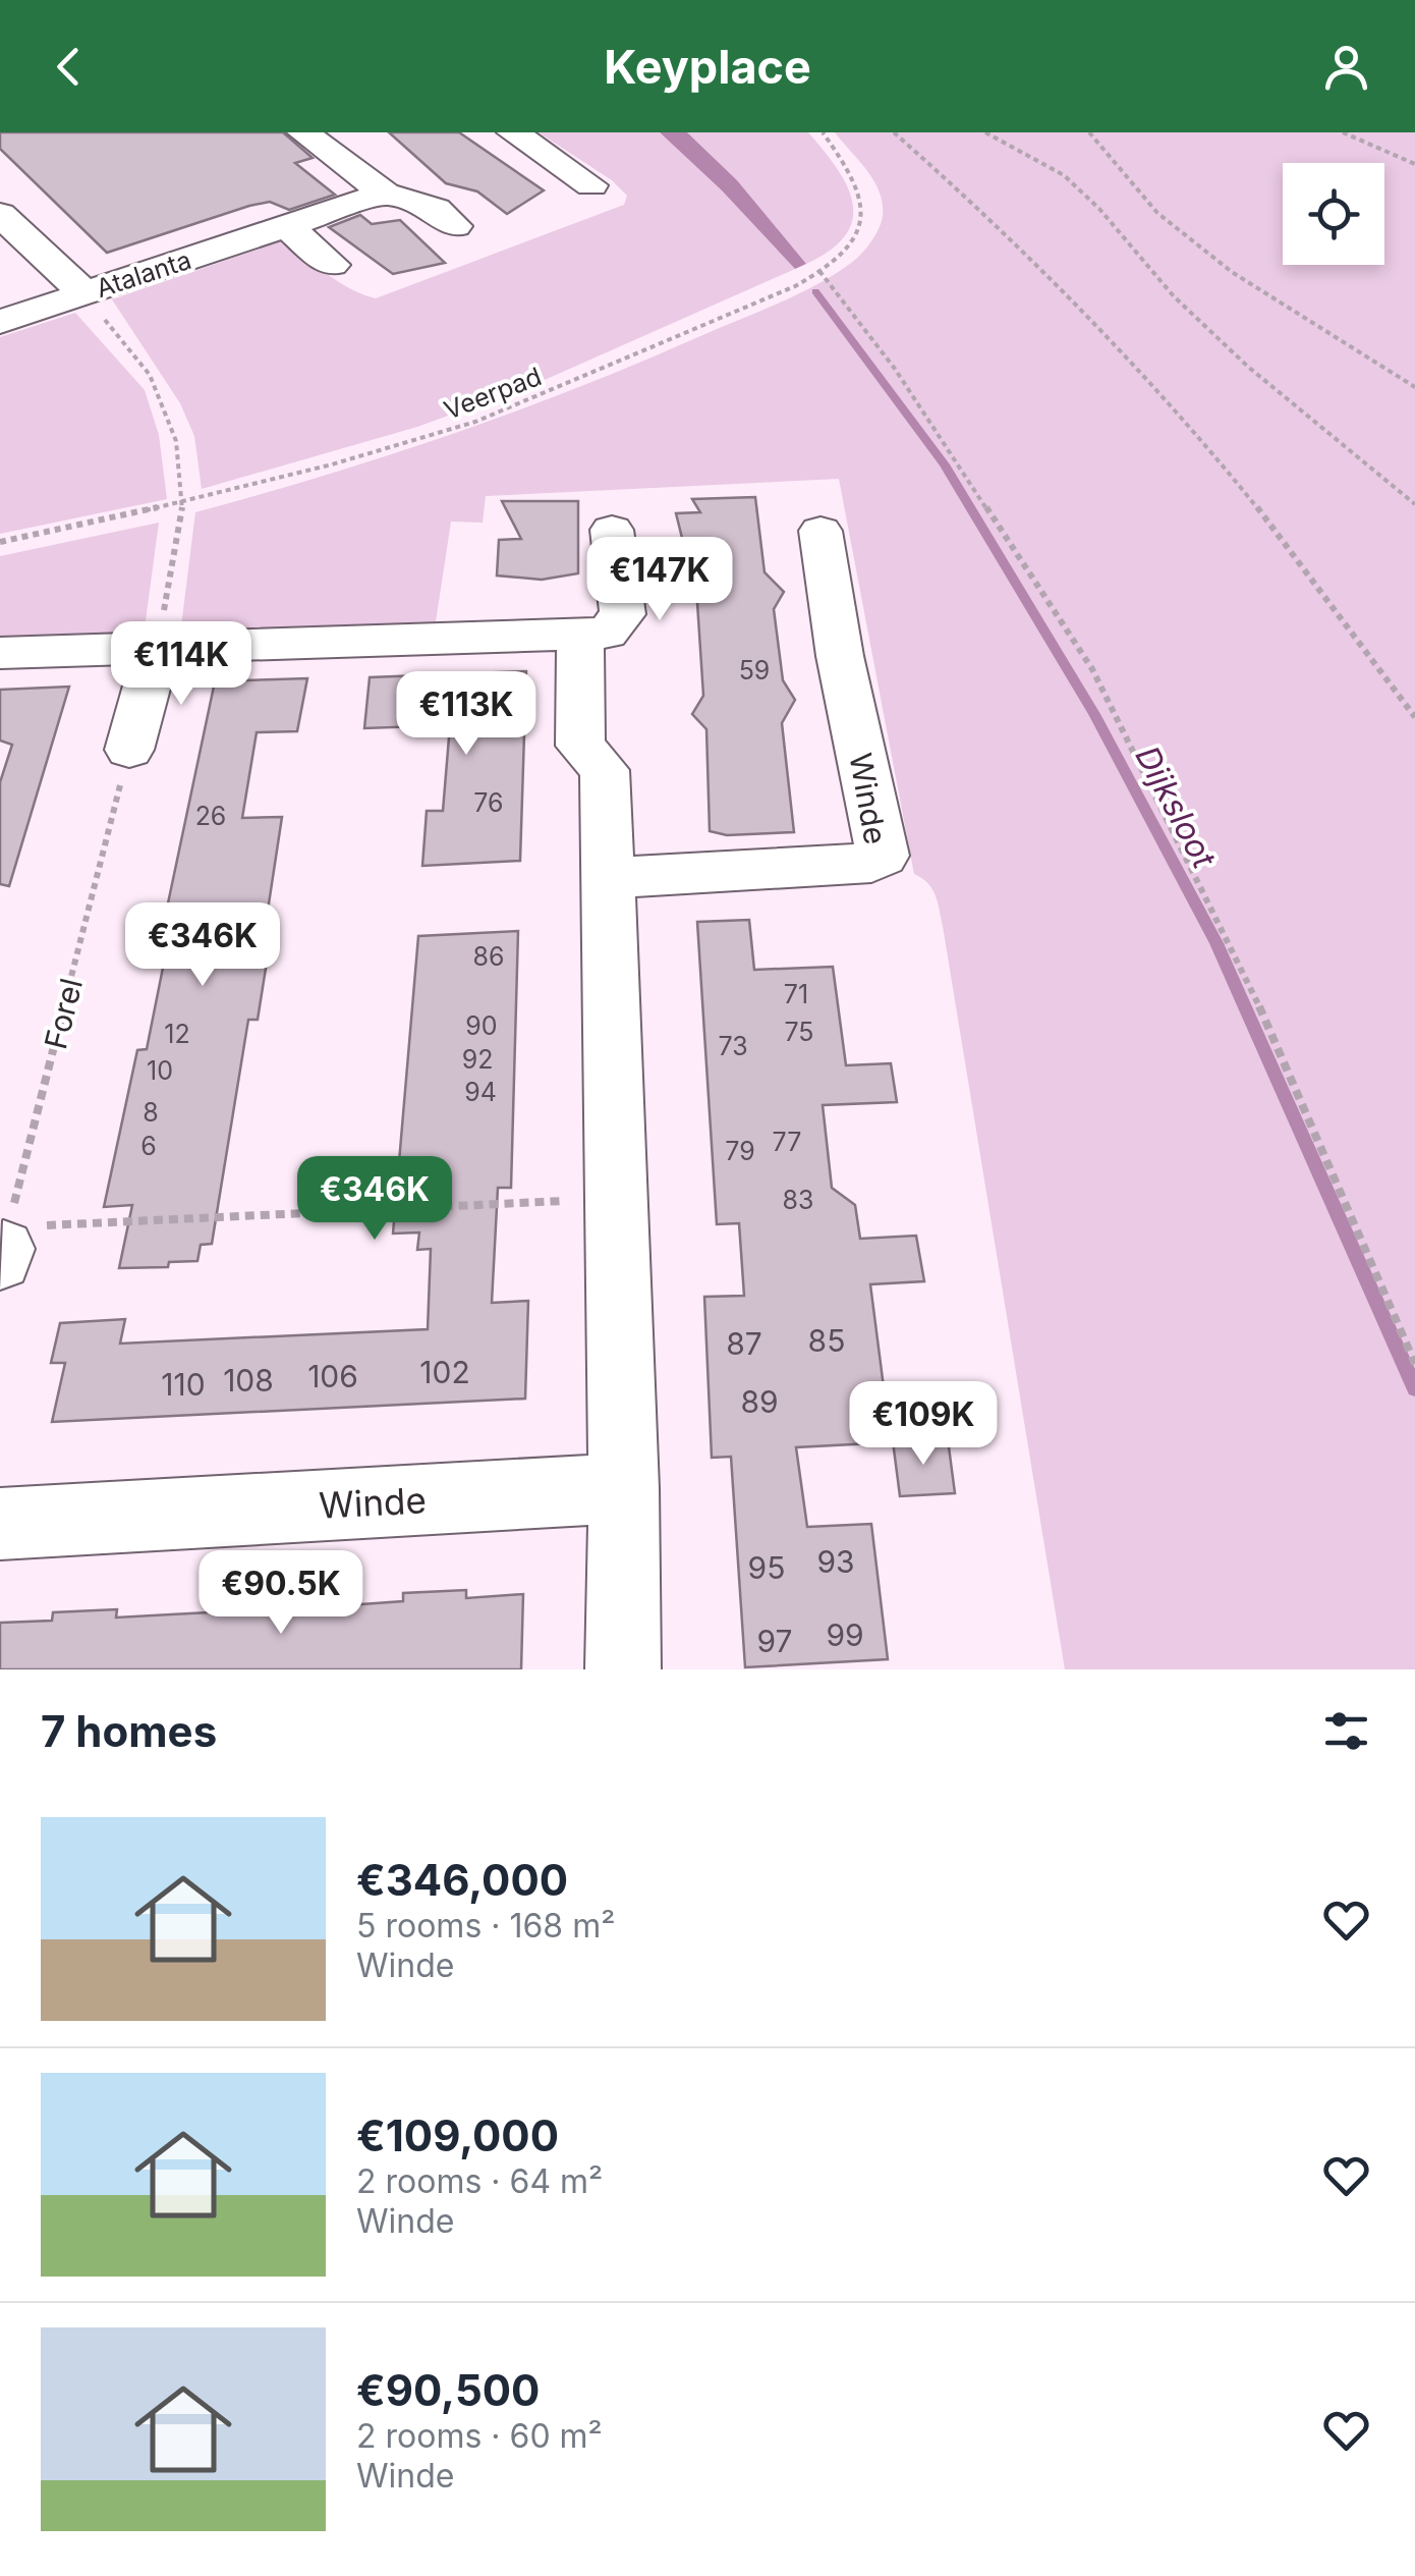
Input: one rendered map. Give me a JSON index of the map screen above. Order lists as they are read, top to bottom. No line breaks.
{"streets":{"street":["Atalanta","Winde"],"path":["Veerpad","Forel"]},"water":["Dijksloot"],"house_numbers":["59","76","26","86","71","90","75","12","73","92","10","94","8","77","6","79","83","85","87","102","106","108","110","89","93","95","99","97"],"page":{"header":"Keyplace","price":["€147K","€114K","€113K","€346K","€346K","€109K","€90.5K"],"heading":"7 homes","list":[{"name":"€346,000","note":"5 rooms · 168 m² · Winde"},{"name":"€109,000","note":"2 rooms · 64 m² · Winde"},{"name":"€90,500","note":"2 rooms · 60 m² · Winde"}]}}
